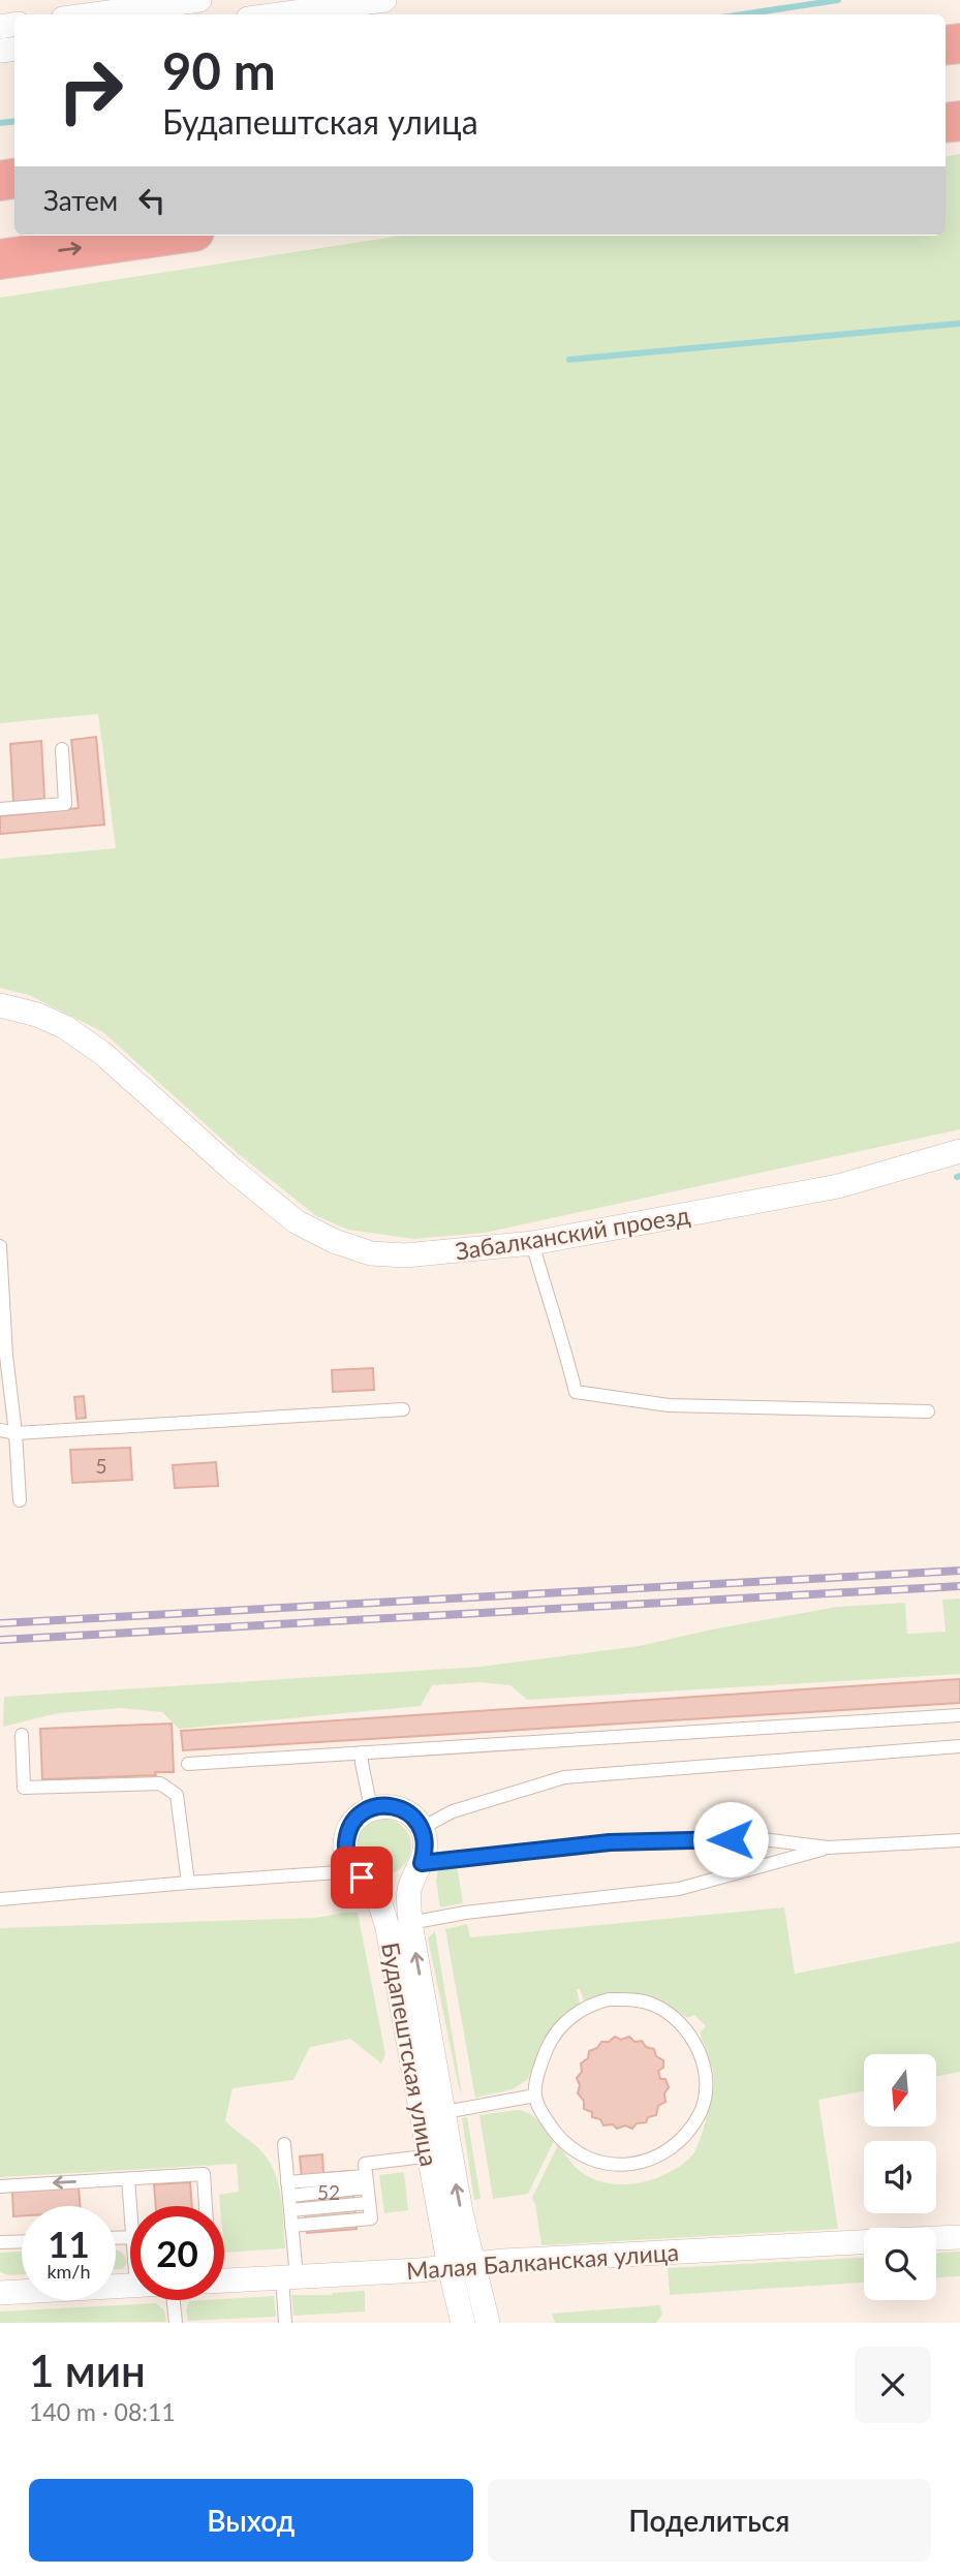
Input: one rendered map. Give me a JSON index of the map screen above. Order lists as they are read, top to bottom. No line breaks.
{"streets":{"street":["Забалканский проезд","Будапештская улица","Малая Балканская улица"]},"crossings":[["Будапештская улица","Малая Балканская улица"]],"house_numbers":["5","52"],"north":"bottom","page":{"turn":["90 m","Будапештская улица"],"then":"Затем","speed":"11 km/h","limit":"20","heading":["1 мин","140 m · 08:11"],"buttons":["Выход","Поделиться"]}}
